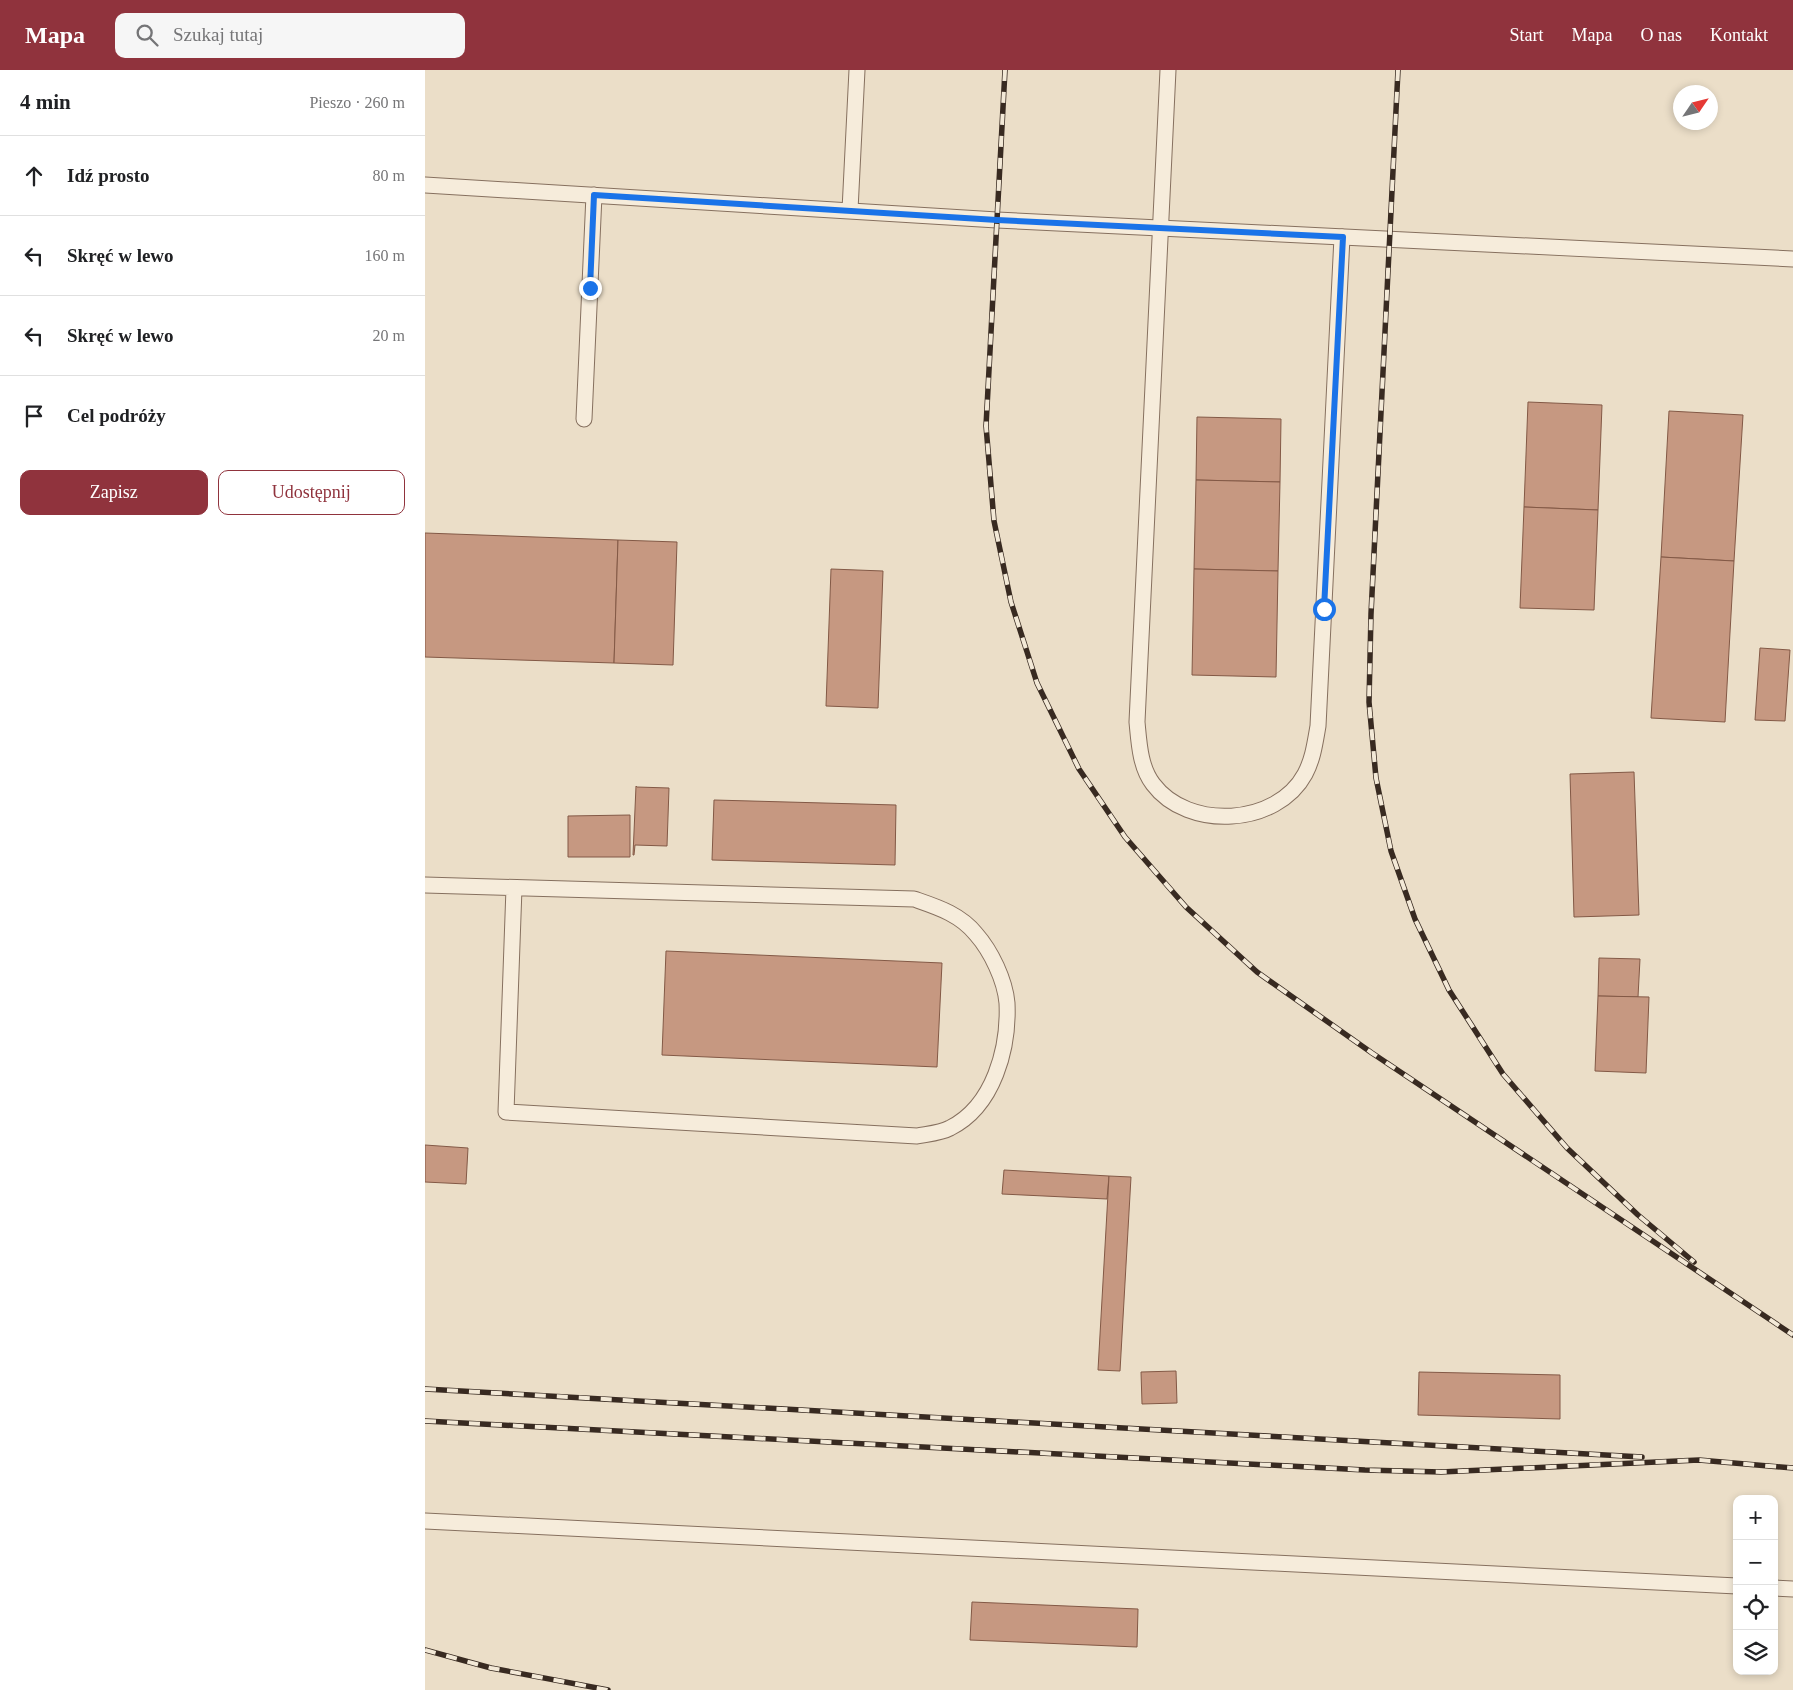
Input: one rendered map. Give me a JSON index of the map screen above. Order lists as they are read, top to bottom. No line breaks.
{"north":"top right","page":{"header":"Mapa","search":"Szukaj tutaj","nav":["Start","Mapa","O nas","Kontakt"],"heading":["4 min","Pieszo · 260 m"],"list":[["Idź prosto","80 m"],["Skręć w lewo","160 m"],["Skręć w lewo","20 m"],"Cel podróży"],"buttons":["Zapisz","Udostępnij"],"map_buttons":["+","−"]}}
